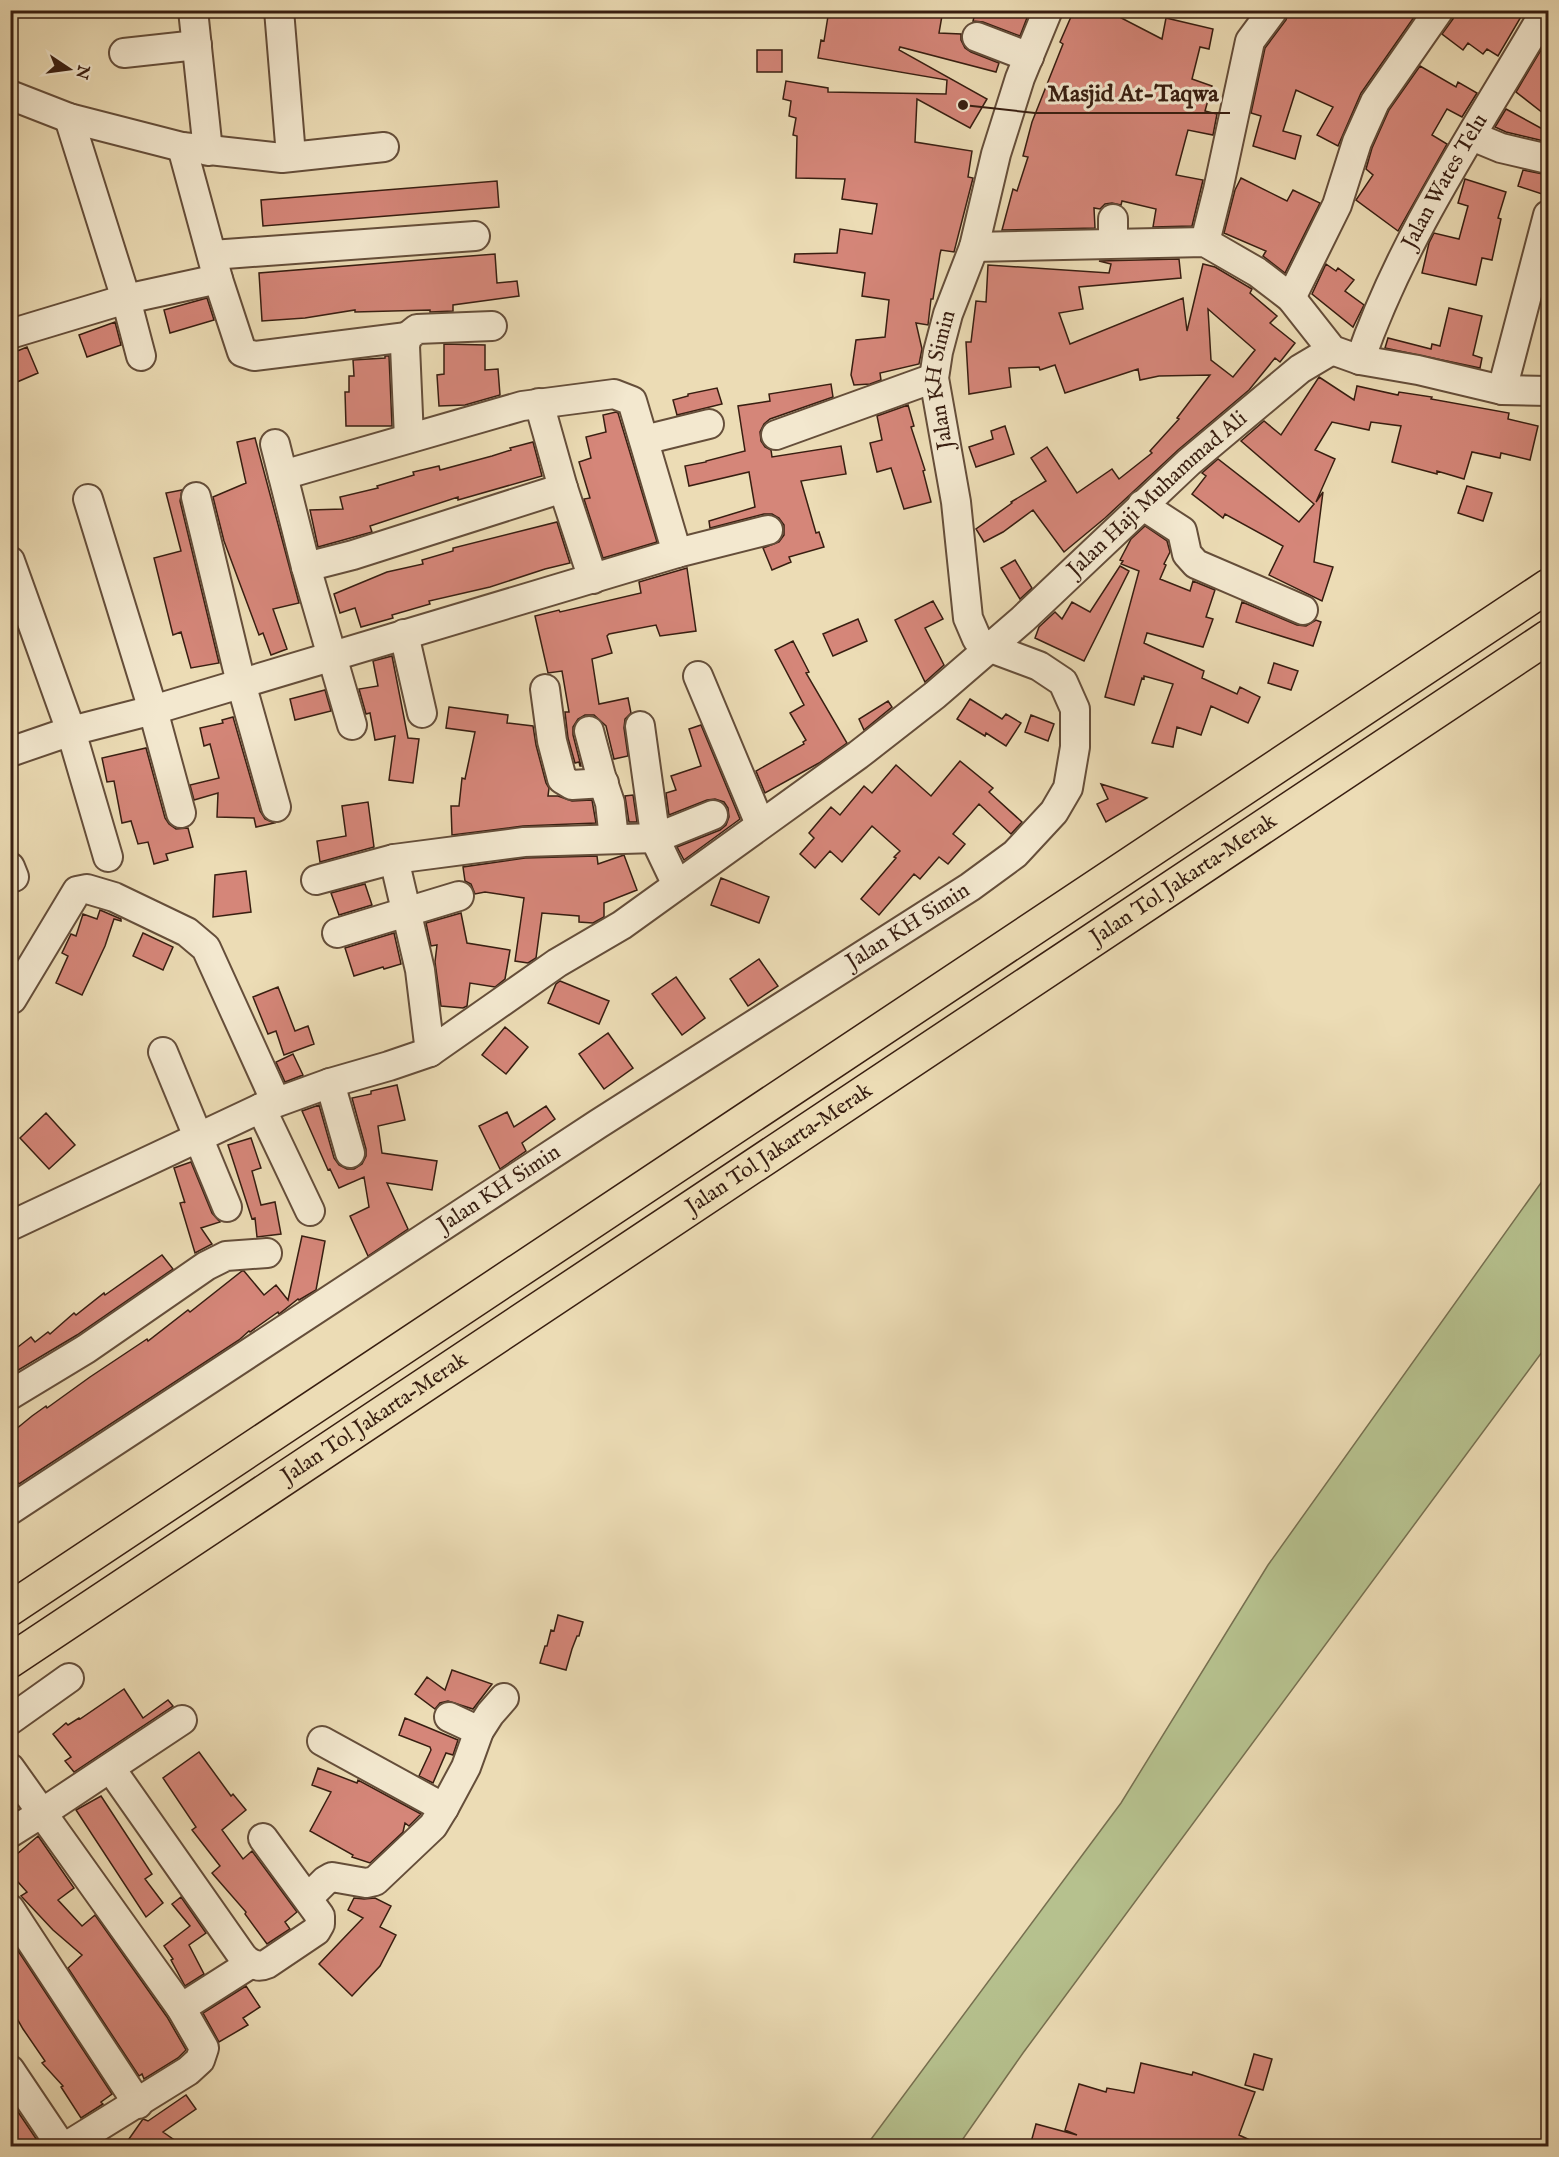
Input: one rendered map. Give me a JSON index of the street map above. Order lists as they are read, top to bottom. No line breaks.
{"streets":{"highway":["Jalan Tol Jakarta–Merak"],"street":["Jalan Wates Telu","Jalan KH Simin","Jalan Haji Muhammad Ali"]},"crossings":[["Jalan KH Simin","Jalan Haji Muhammad Ali"]],"places":["Masjid At-Taqwa"],"north":"right"}
